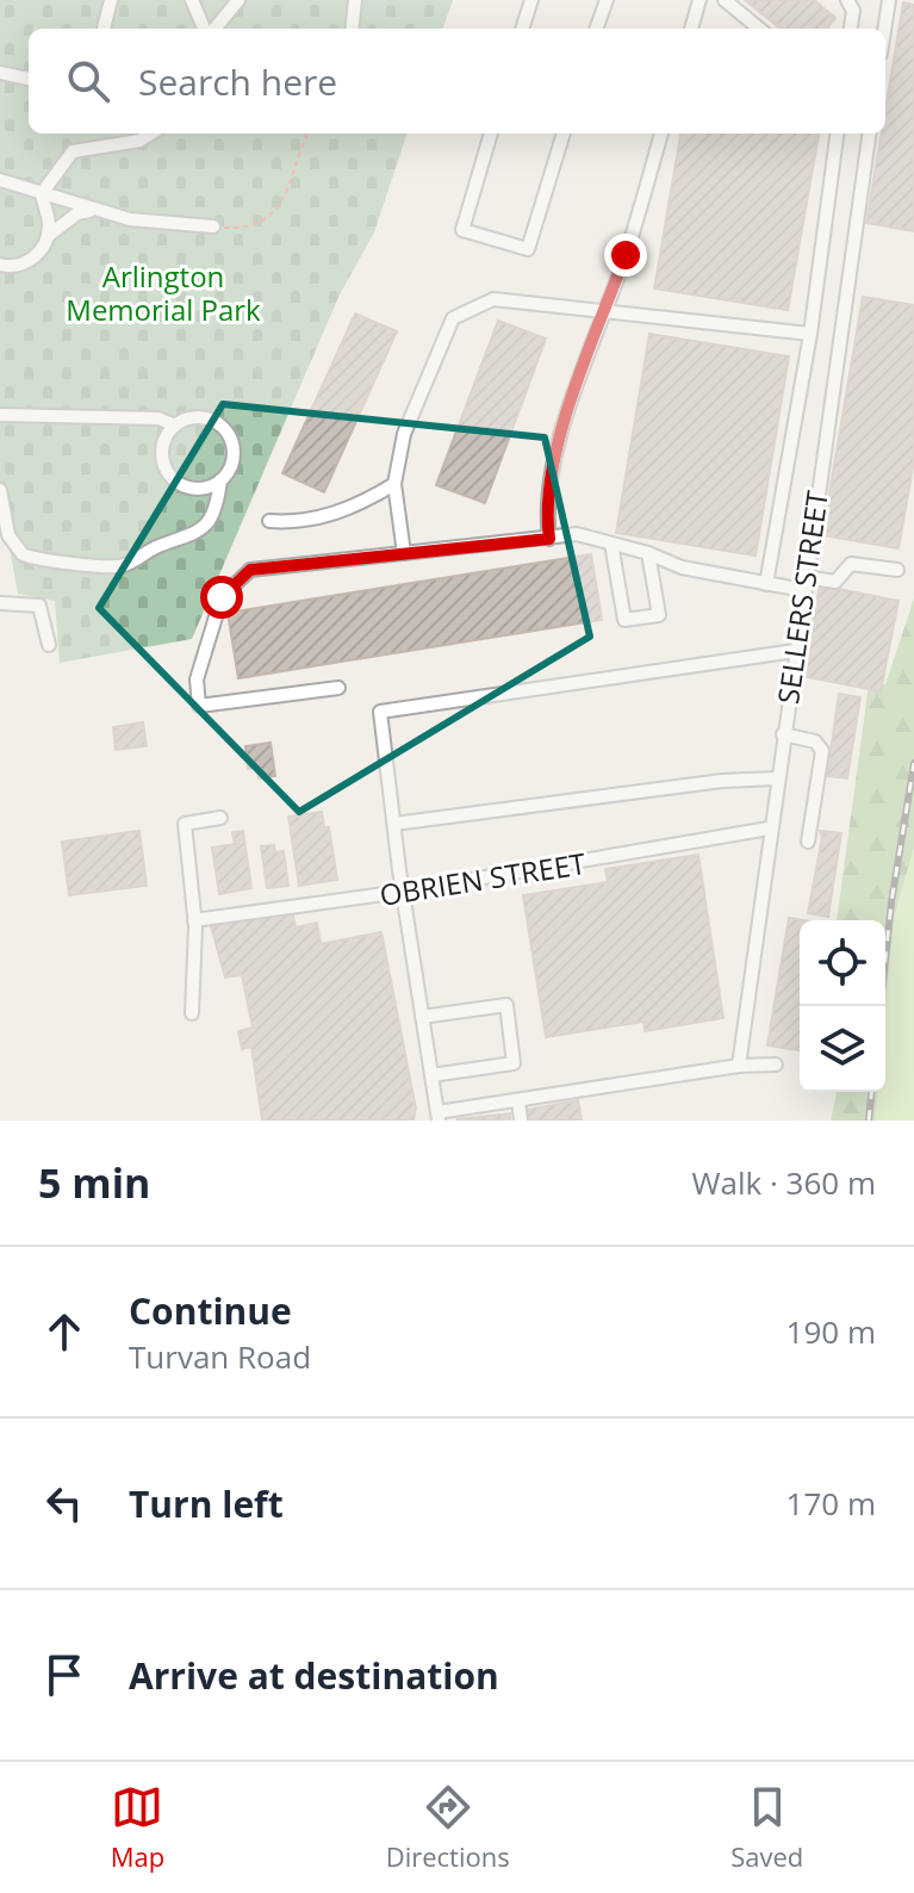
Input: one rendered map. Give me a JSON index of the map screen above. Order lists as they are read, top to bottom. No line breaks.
{"streets":{"street":["SELLERS STREET","OBRIEN STREET"]},"crossings":[["SELLERS STREET","OBRIEN STREET"]],"parks":["Arlington Memorial Park"],"page":{"search":"Search here","heading":["5 min","Walk · 360 m"],"list":[["Continue","Turvan Road","190 m"],["Turn left","170 m"],"Arrive at destination"],"nav":["Map","Directions","Saved"]}}
